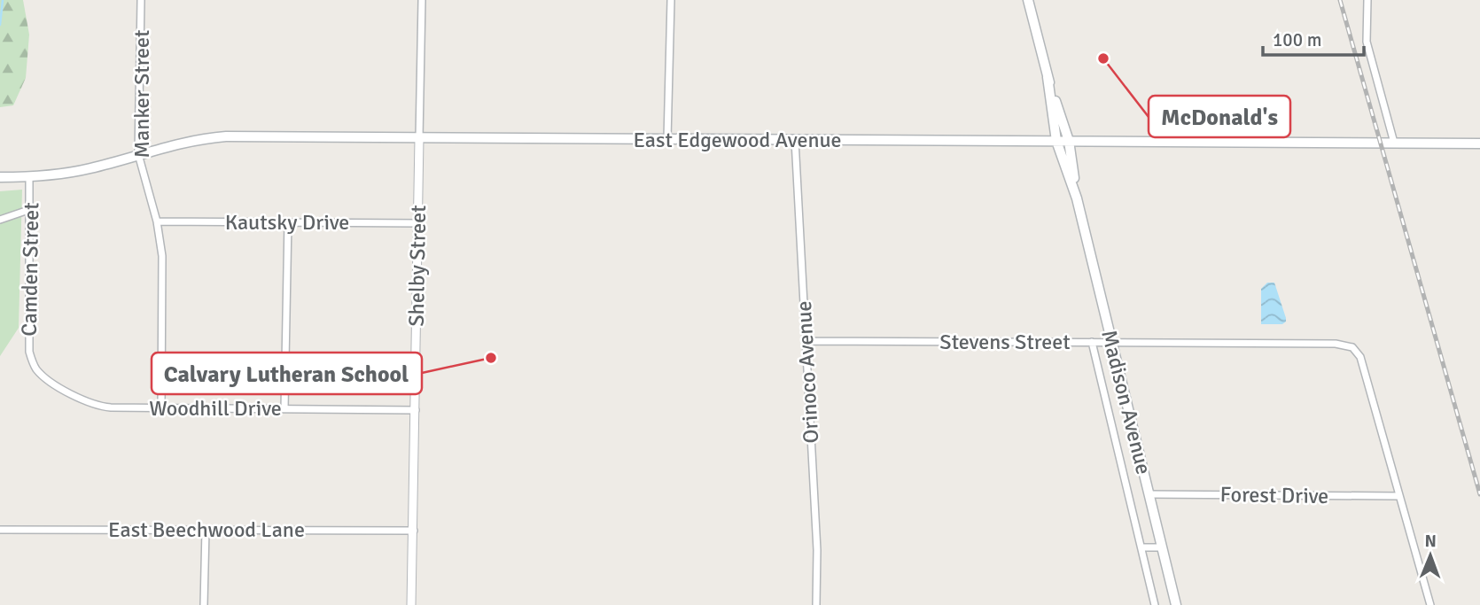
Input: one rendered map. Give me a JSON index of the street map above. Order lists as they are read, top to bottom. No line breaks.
{"streets":{"main road":["East Edgewood Avenue","Madison Avenue"],"street":["Manker Street","Kautsky Drive","Shelby Street","Camden Street","Stevens Street","Orinoco Avenue","Woodhill Drive","Forest Drive","East Beechwood Lane"]},"crossings":[["Manker Street","East Edgewood Avenue"],["Manker Street","Kautsky Drive"],["Manker Street","Woodhill Drive"],["East Edgewood Avenue","Shelby Street"],["East Edgewood Avenue","Camden Street"],["East Edgewood Avenue","Orinoco Avenue"],["East Edgewood Avenue","Madison Avenue"],["Kautsky Drive","Shelby Street"],["Shelby Street","Woodhill Drive"],["Shelby Street","East Beechwood Lane"],["Camden Street","Woodhill Drive"],["Stevens Street","Orinoco Avenue"],["Stevens Street","Madison Avenue"],["Stevens Street","Forest Drive"],["Madison Avenue","Forest Drive"]],"places":["McDonald's","Calvary Lutheran School"],"scale_bar":"100 m","north":"top"}
